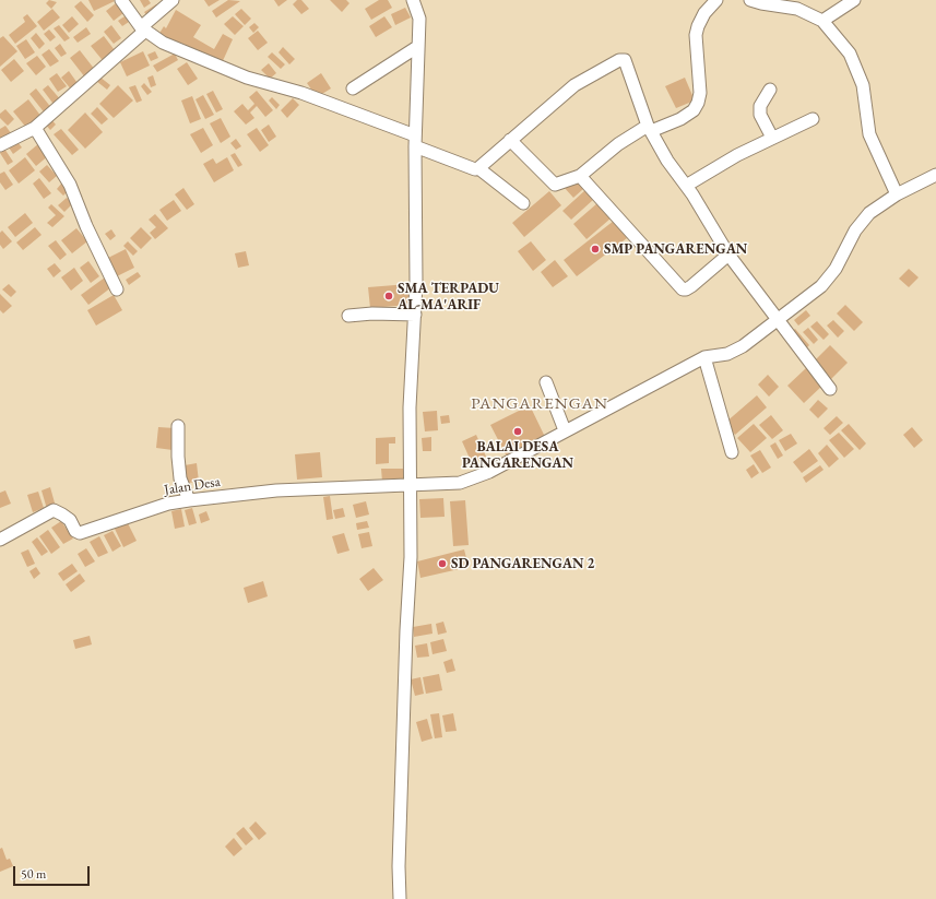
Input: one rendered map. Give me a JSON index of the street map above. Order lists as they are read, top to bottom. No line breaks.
{"streets":{"street":["Jalan Desa"]},"districts":["PANGARENGAN"],"places":["SMP PANGARENGAN","SMA TERPADU AL-MA'ARIF","BALAI DESA PANGARENGAN","SD PANGARENGAN 2"],"scale_bar":"50 m"}
